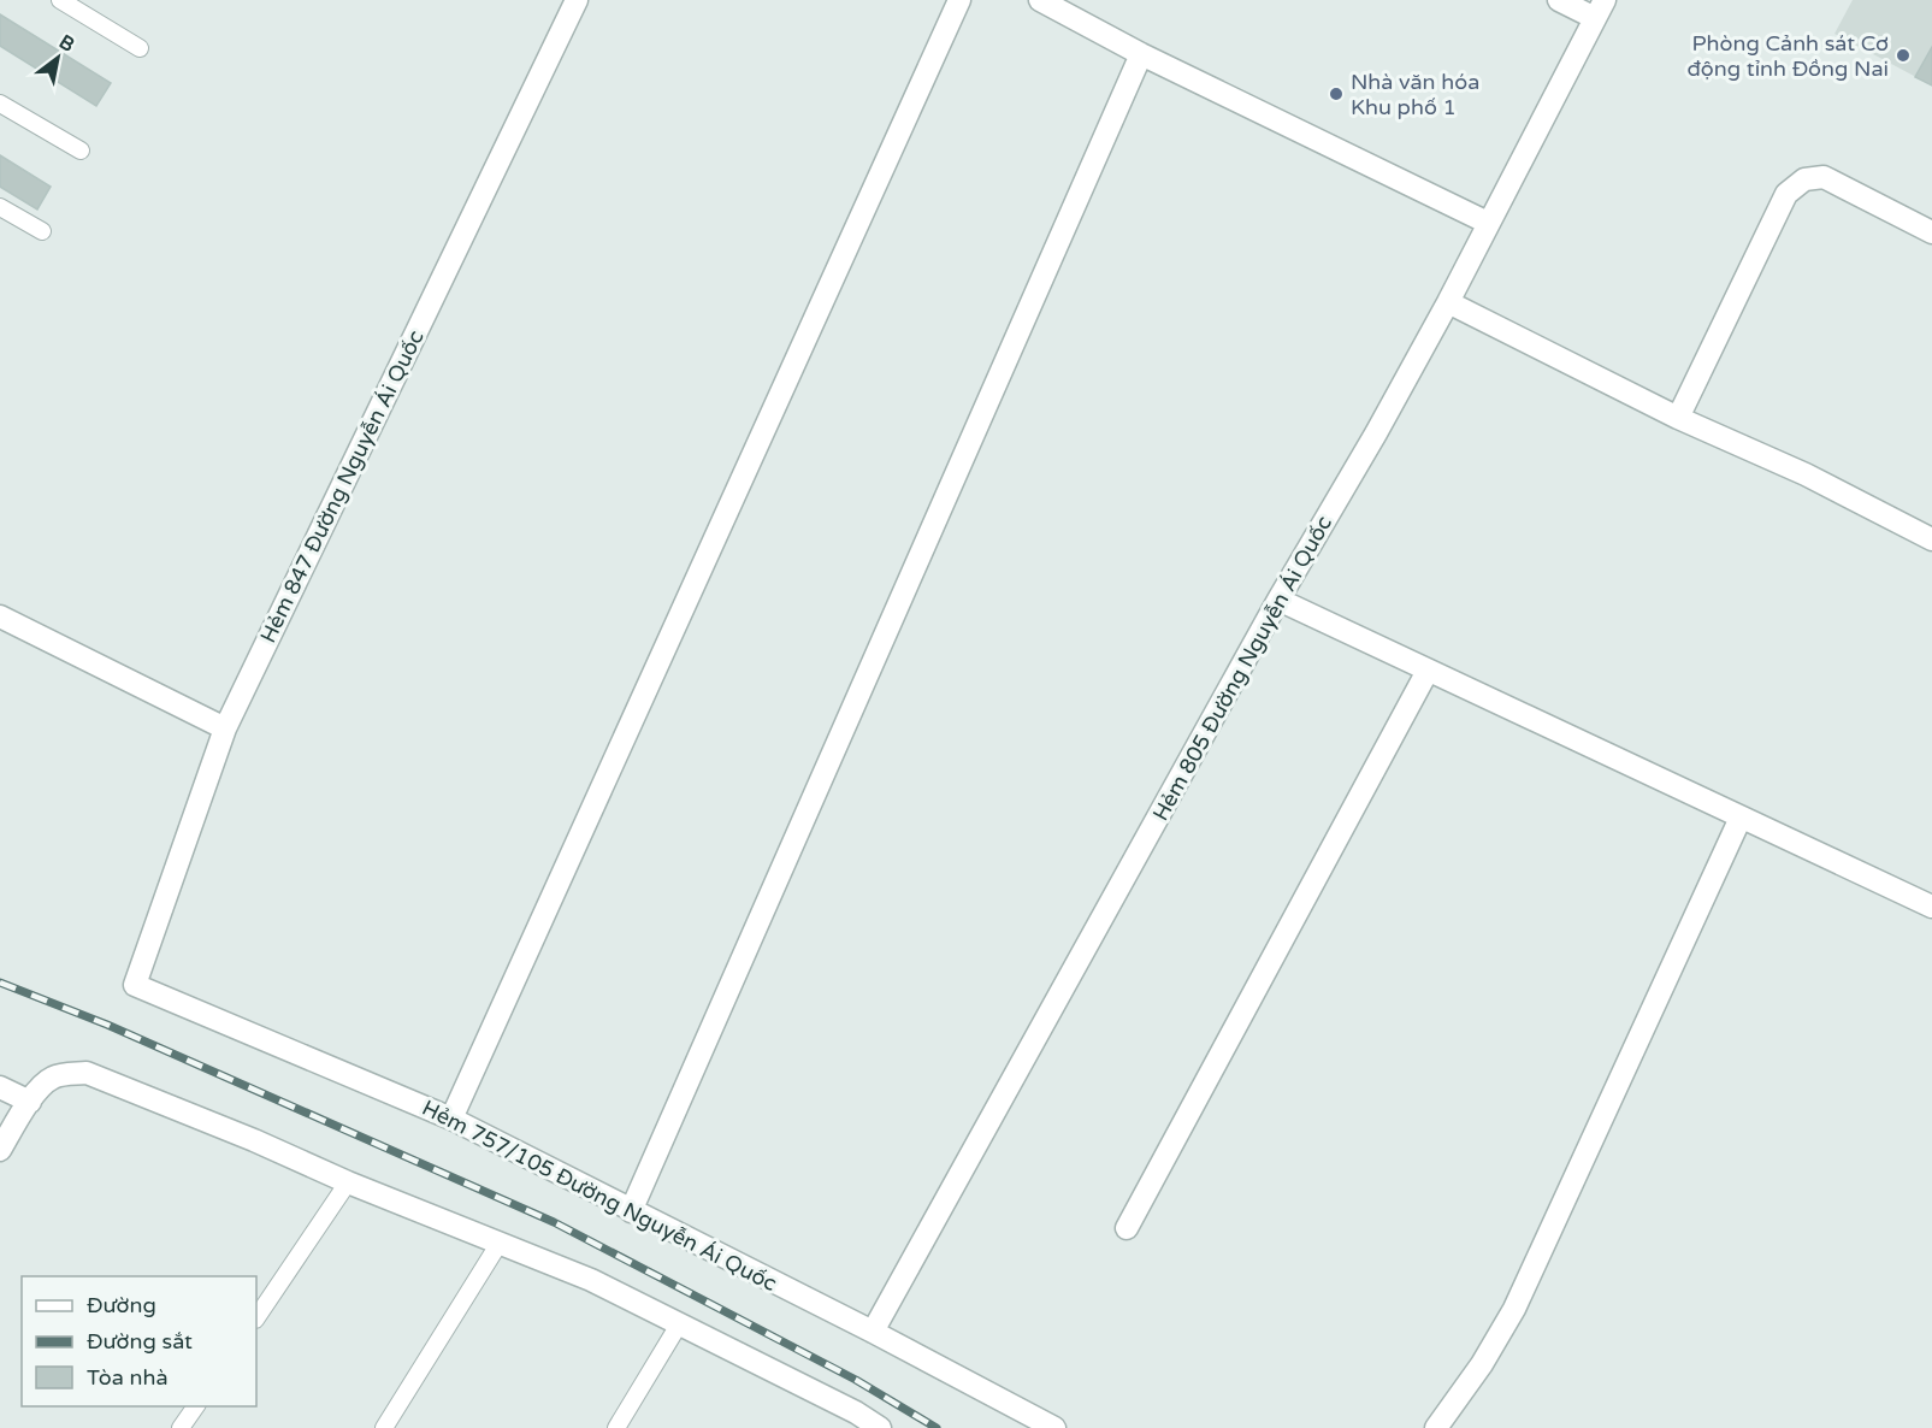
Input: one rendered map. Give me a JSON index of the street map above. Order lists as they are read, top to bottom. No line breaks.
{"streets":{"street":["Hẻm 847 Đường Nguyễn Ái Quốc","Hẻm 805 Đường Nguyễn Ái Quốc","Hẻm 757/105 Đường Nguyễn Ái Quốc"]},"crossings":[["Hẻm 847 Đường Nguyễn Ái Quốc","Hẻm 757/105 Đường Nguyễn Ái Quốc"],["Hẻm 805 Đường Nguyễn Ái Quốc","Hẻm 757/105 Đường Nguyễn Ái Quốc"]],"places":["Phòng Cảnh sát Cơ động tỉnh Đồng Nai","Nhà văn hóa Khu phố 1"],"legend":["Đường","Đường sắt","Tòa nhà"],"north":"top right"}
